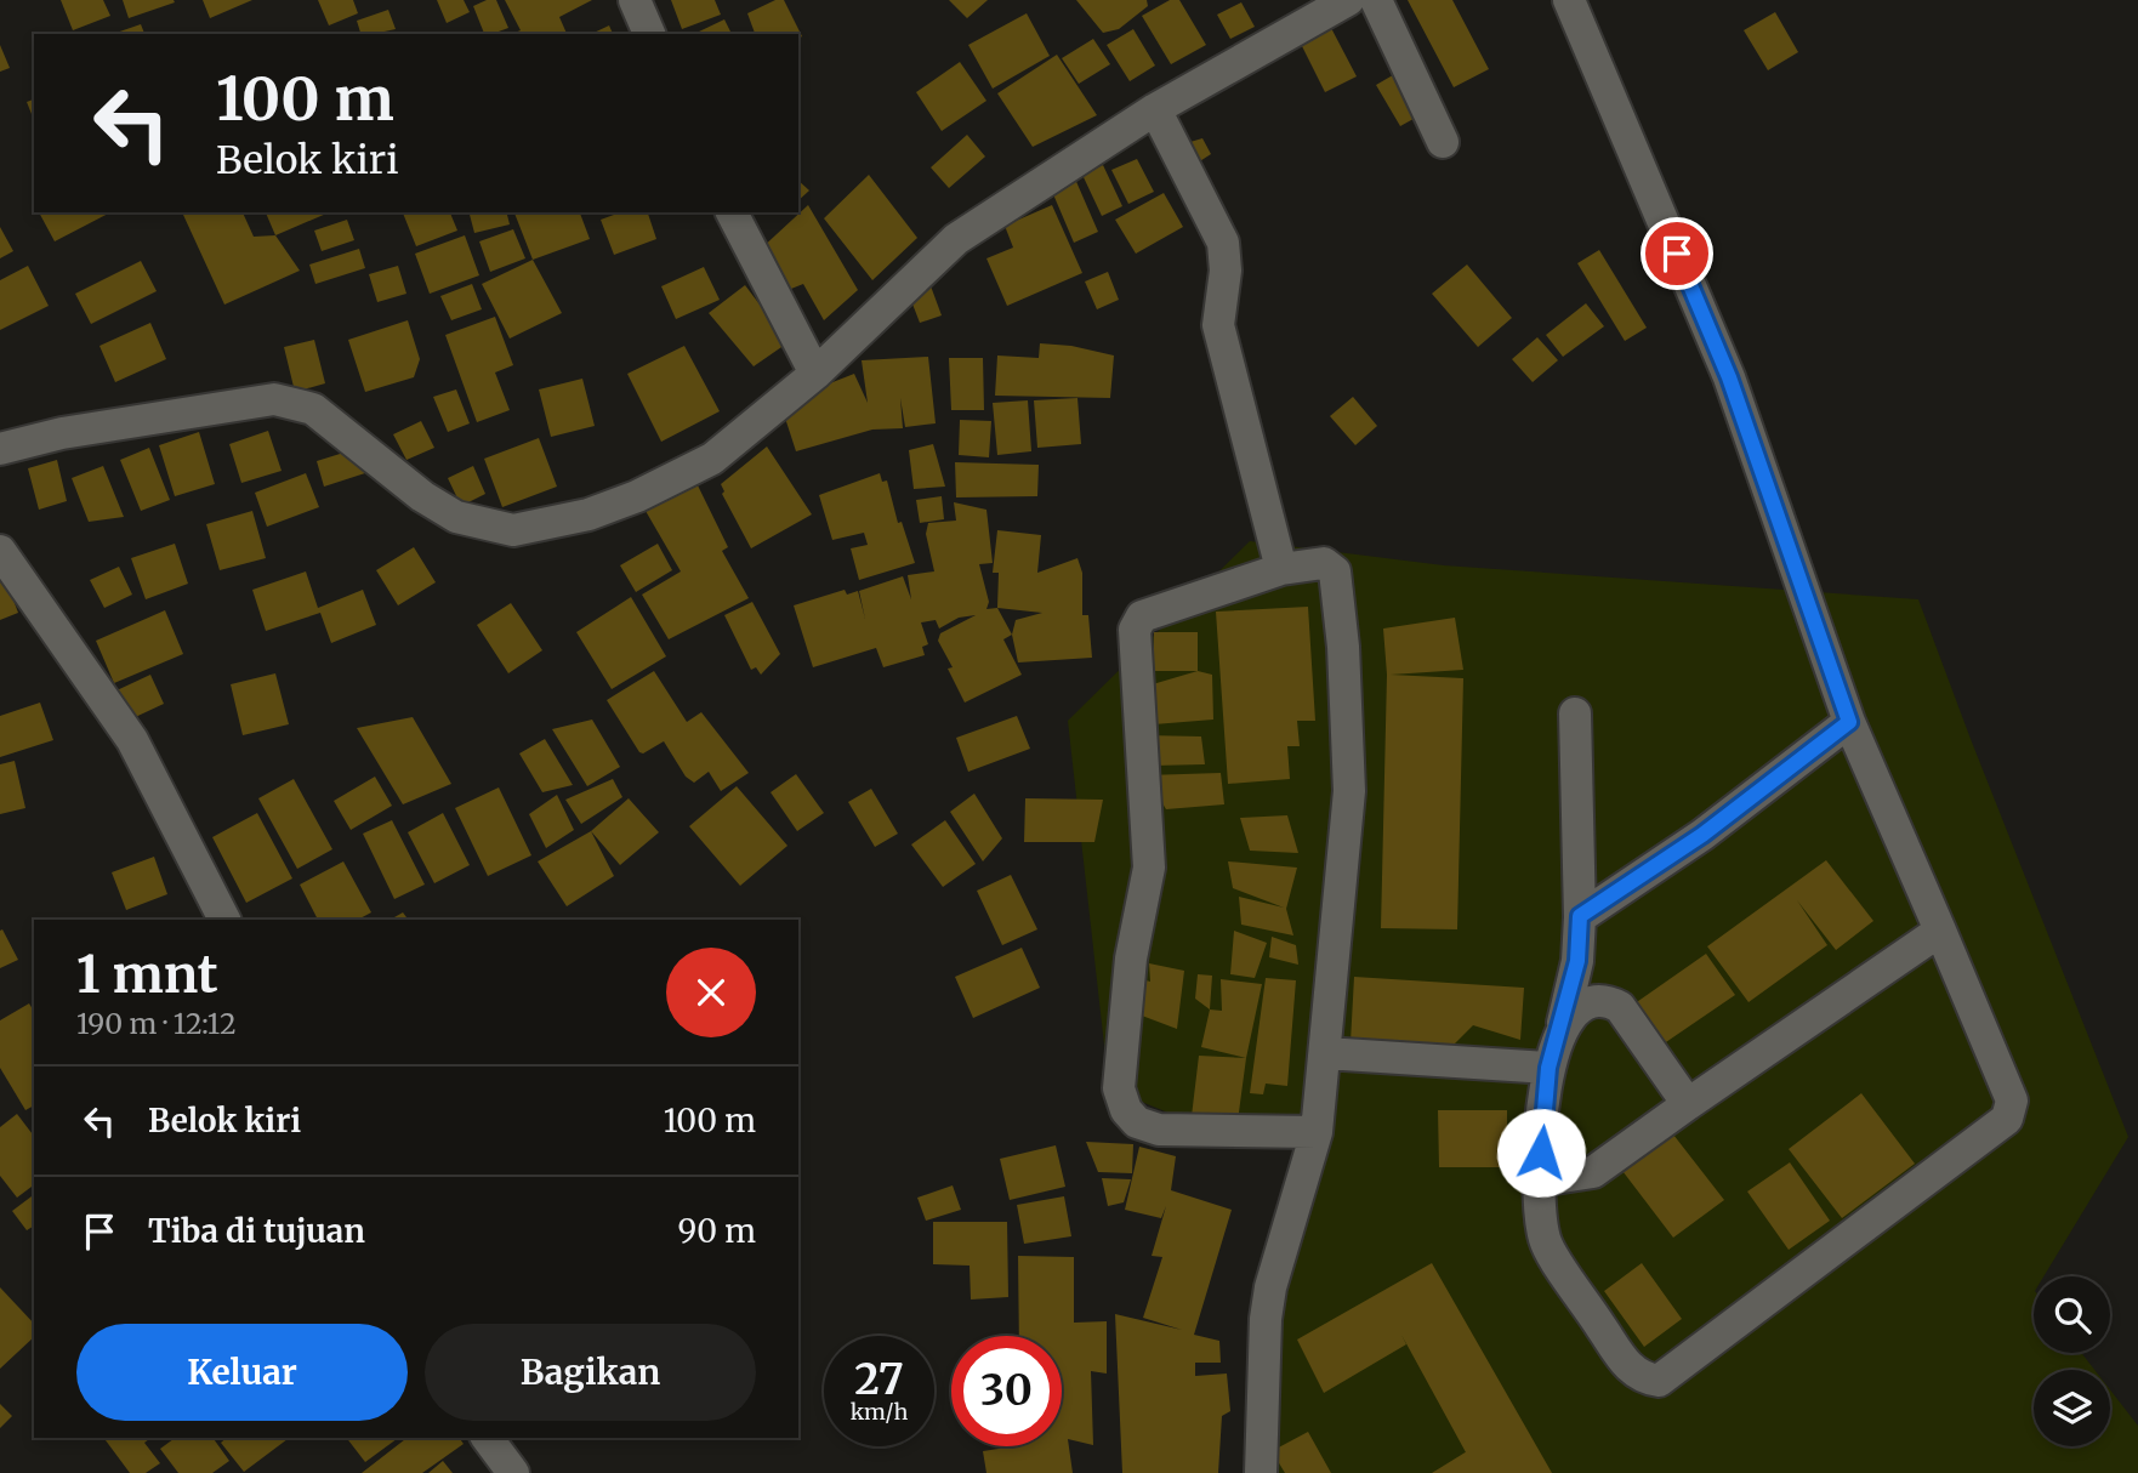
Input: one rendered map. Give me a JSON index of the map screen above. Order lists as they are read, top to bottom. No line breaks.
{"page":{"turn":["100 m","Belok kiri"],"heading":["1 mnt","190 m · 12:12"],"list":[{"name":"Belok kiri","value":"100 m"},{"name":"Tiba di tujuan","value":"90 m"}],"buttons":["Keluar","Bagikan"],"speed":"27 km/h","limit":"30"}}
